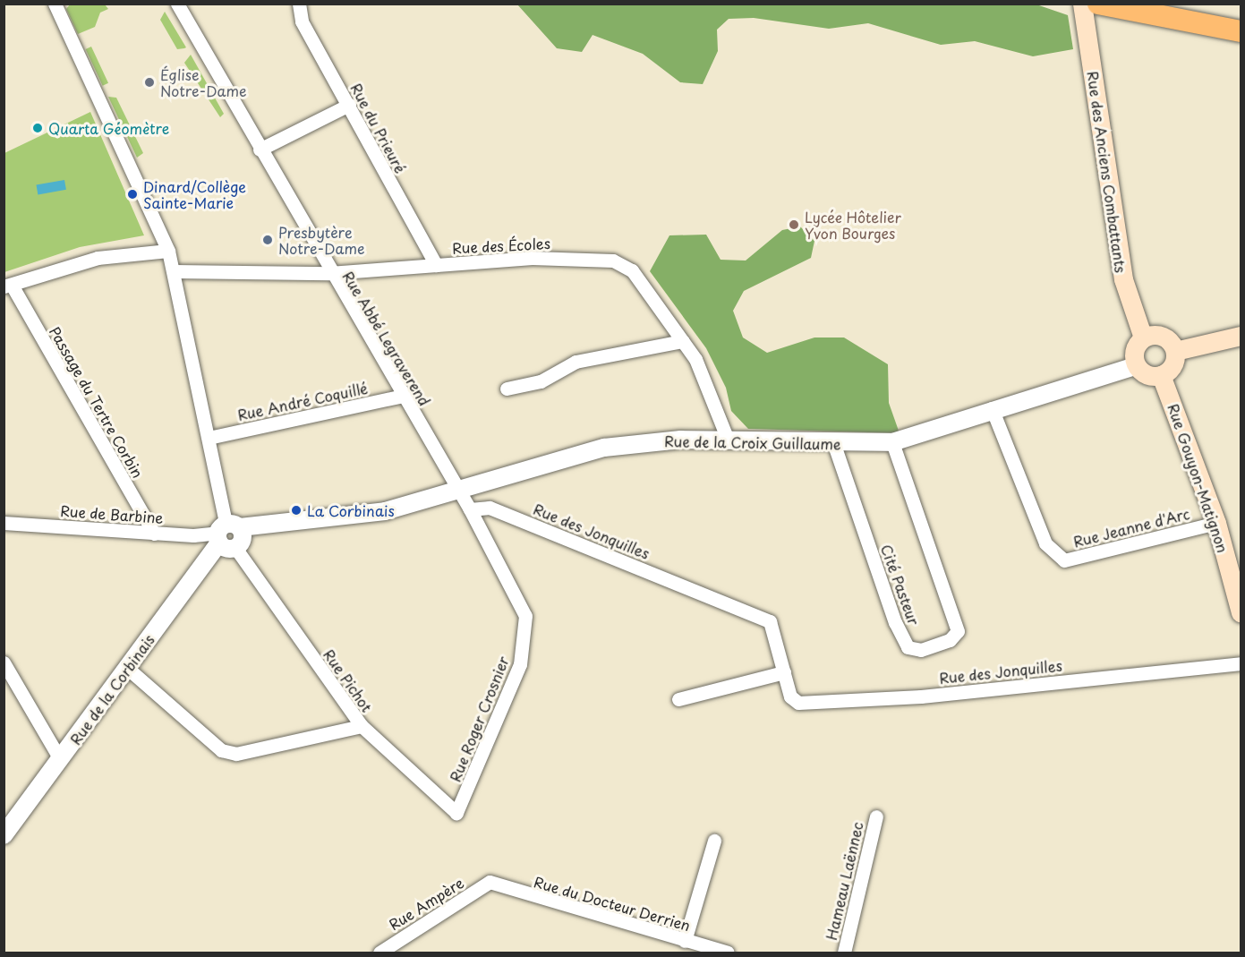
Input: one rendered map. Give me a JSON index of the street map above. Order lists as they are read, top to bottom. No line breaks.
{"streets":{"main road":["Rue des Anciens Combattants","Rue Gouyon-Matignon"],"street":["Rue du Prieuré","Rue des Écoles","Rue Abbé Legraverend","Rue André Coquillé","Passage du Tertre Corbin","Rue de la Croix Guillaume","Rue de Barbine","Rue Jeanne d'Arc","Rue des Jonquilles","Cité Pasteur","Rue Pichot","Rue de la Corbinais","Rue Roger Crosnier","Hameau Laënnec","Rue Ampère","Rue du Docteur Derrien"]},"crossings":[["Rue du Prieuré","Rue des Écoles"],["Rue des Anciens Combattants","Rue de la Croix Guillaume"],["Rue des Anciens Combattants","Rue Gouyon-Matignon"],["Rue des Écoles","Rue Abbé Legraverend"],["Rue des Écoles","Rue de la Croix Guillaume"],["Rue des Écoles","Rue Pichot"],["Rue Abbé Legraverend","Rue André Coquillé"],["Rue Abbé Legraverend","Rue de la Croix Guillaume"],["Rue Abbé Legraverend","Rue Roger Crosnier"],["Rue André Coquillé","Rue Pichot"],["Passage du Tertre Corbin","Rue de Barbine"],["Rue de la Croix Guillaume","Rue Gouyon-Matignon"],["Rue de la Croix Guillaume","Rue de Barbine"],["Rue de la Croix Guillaume","Rue Jeanne d'Arc"],["Rue de la Croix Guillaume","Cité Pasteur"],["Rue de la Croix Guillaume","Rue Pichot"],["Rue de la Croix Guillaume","Rue de la Corbinais"],["Rue de la Croix Guillaume","Rue Roger Crosnier"],["Rue Gouyon-Matignon","Rue Jeanne d'Arc"],["Rue de Barbine","Rue Pichot"],["Rue de Barbine","Rue de la Corbinais"],["Rue des Jonquilles","Rue Roger Crosnier"],["Rue Pichot","Rue de la Corbinais"],["Rue Pichot","Rue Roger Crosnier"],["Rue Ampère","Rue du Docteur Derrien"]],"places":["Église Notre-Dame","Quarta Géomètre","Dinard/Collège Sainte-Marie","Lycée Hôtelier Yvon Bourges","Presbytère Notre-Dame","La Corbinais"]}
